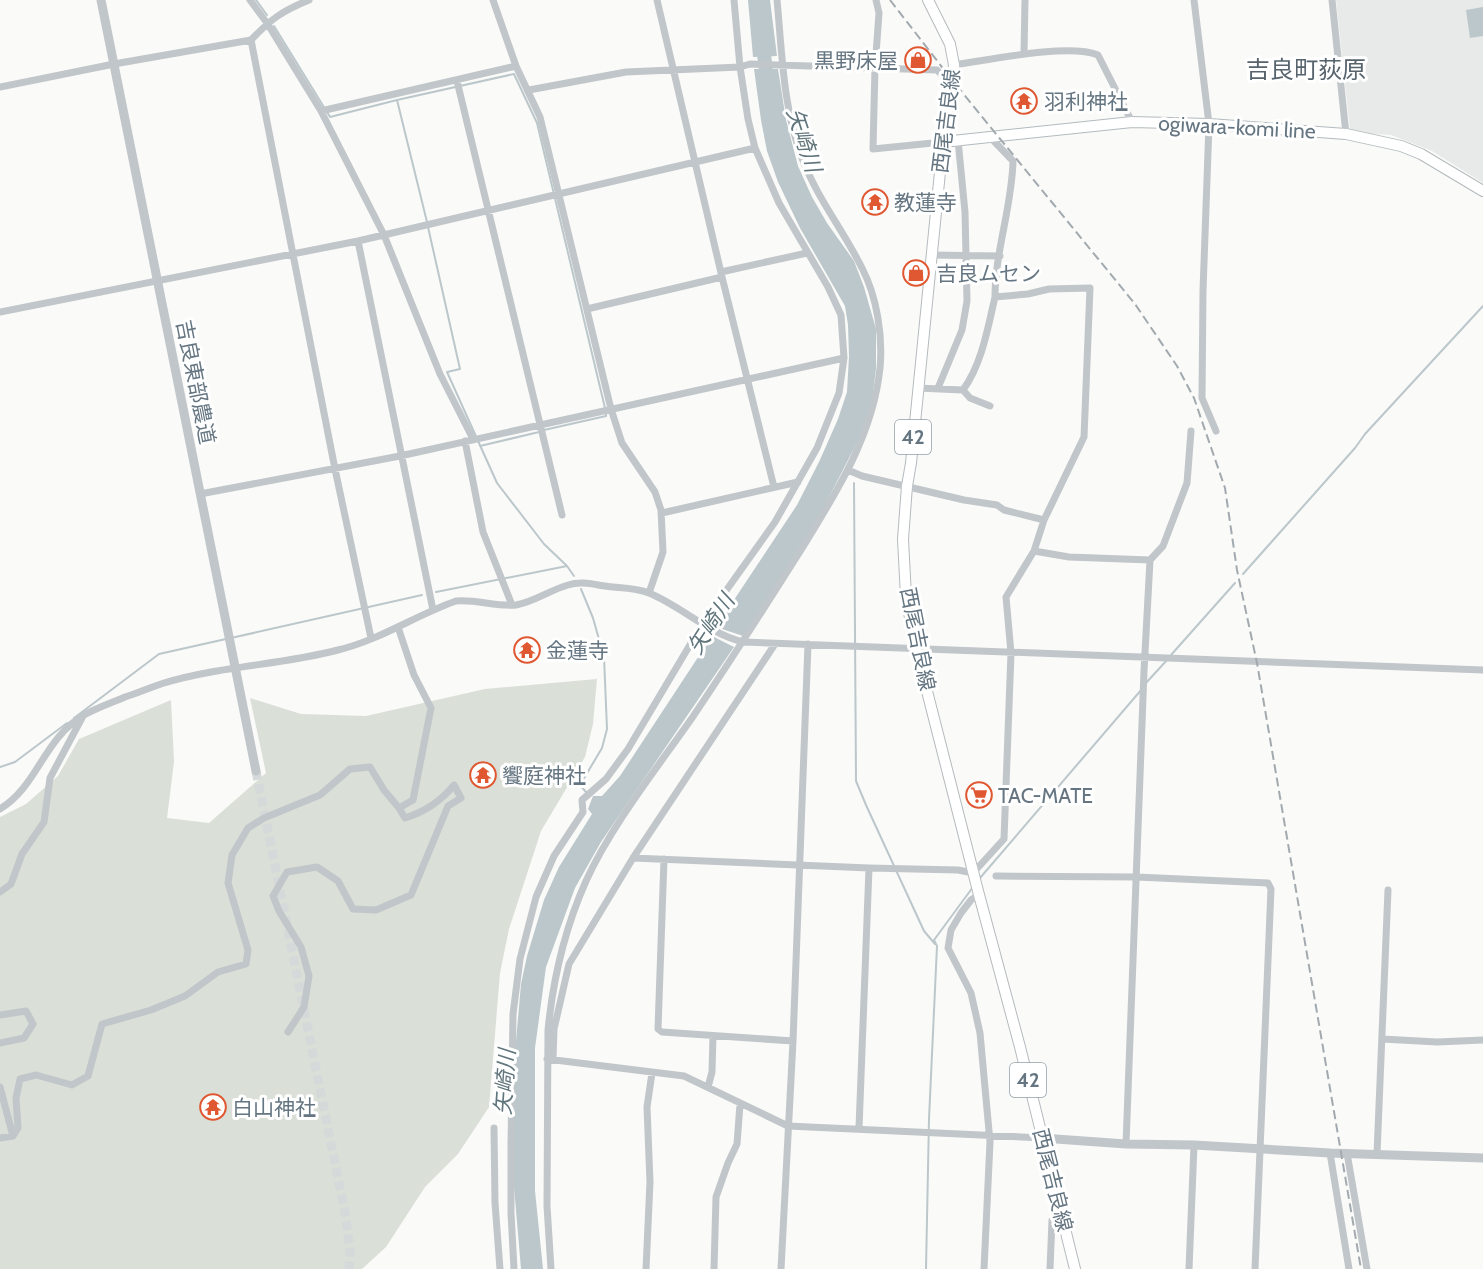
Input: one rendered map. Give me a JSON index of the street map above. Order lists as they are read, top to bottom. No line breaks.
{"streets":{"main road":["西尾吉良線","ogiwara-komi line","42"],"street":["吉良東部農道"]},"crossings":[["西尾吉良線","ogiwara-komi line"]],"districts":["吉良町荻原"],"water":["矢崎川"],"places":{"shop":["黒野床屋","吉良ムセン"],"temple":["羽利神社","教蓮寺","金蓮寺","饗庭神社","白山神社"],"supermarket":["TAC-MATE"]}}
